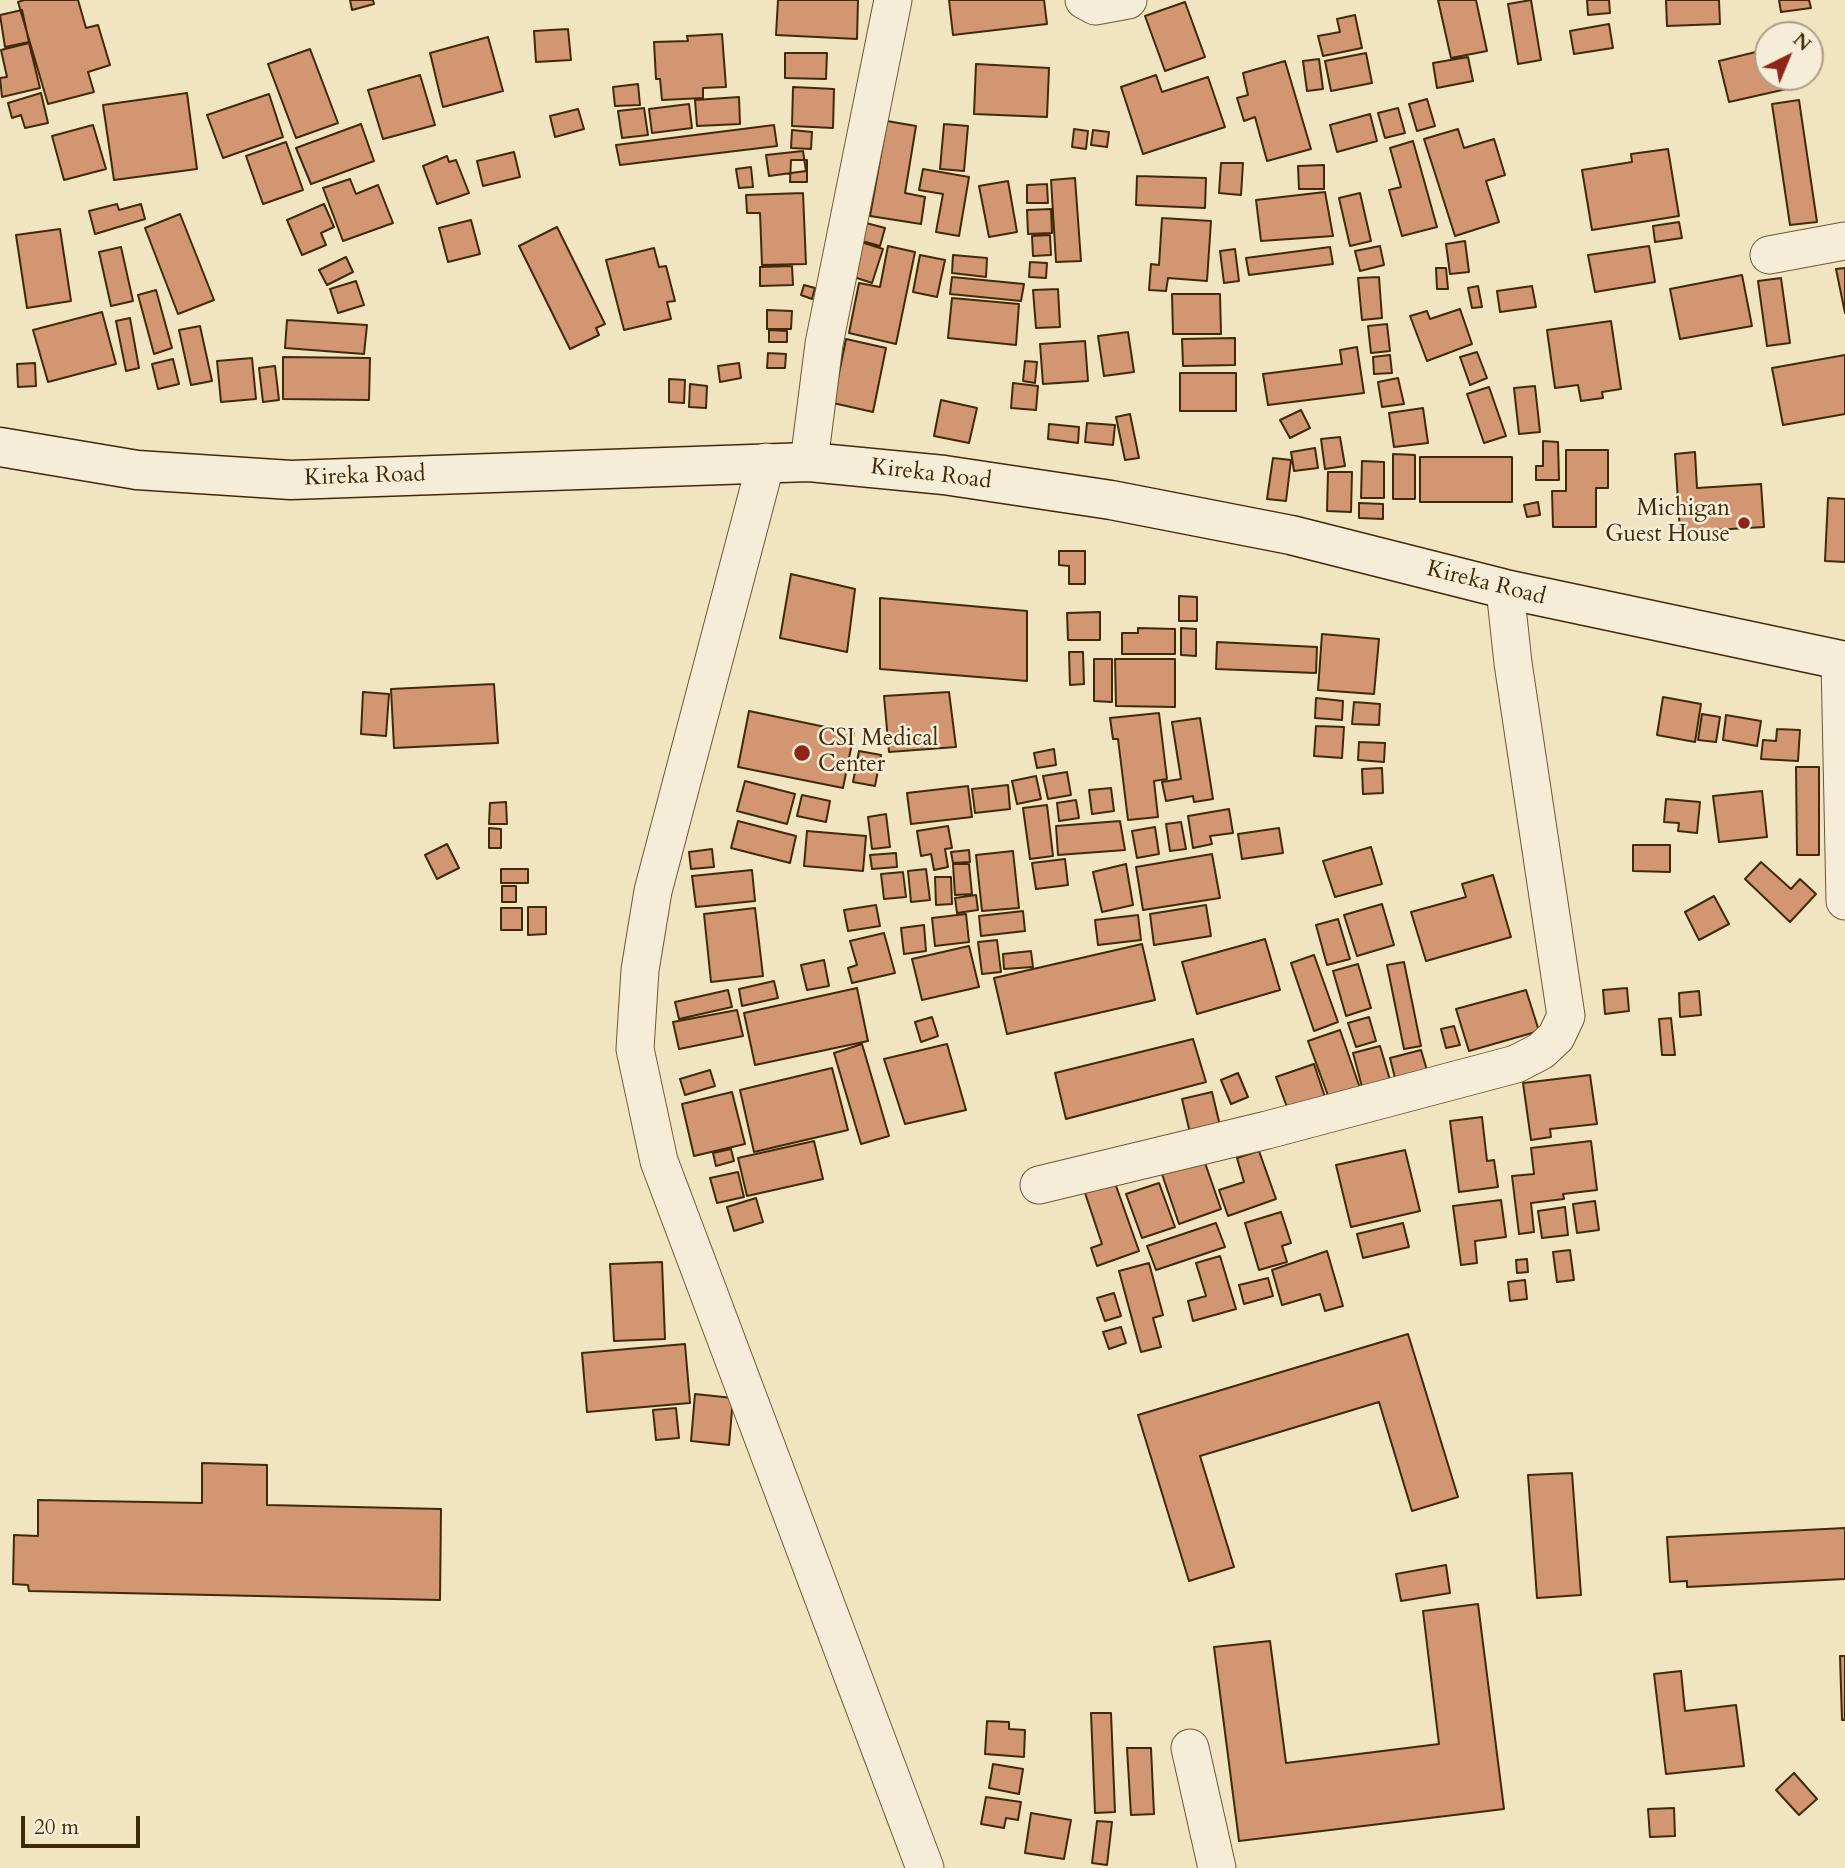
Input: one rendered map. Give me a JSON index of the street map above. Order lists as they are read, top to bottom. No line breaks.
{"streets":{"main road":["Kireka Road"]},"places":["Michigan Guest House","CSI Medical Center"],"scale_bar":"20 m","north":"top right"}
